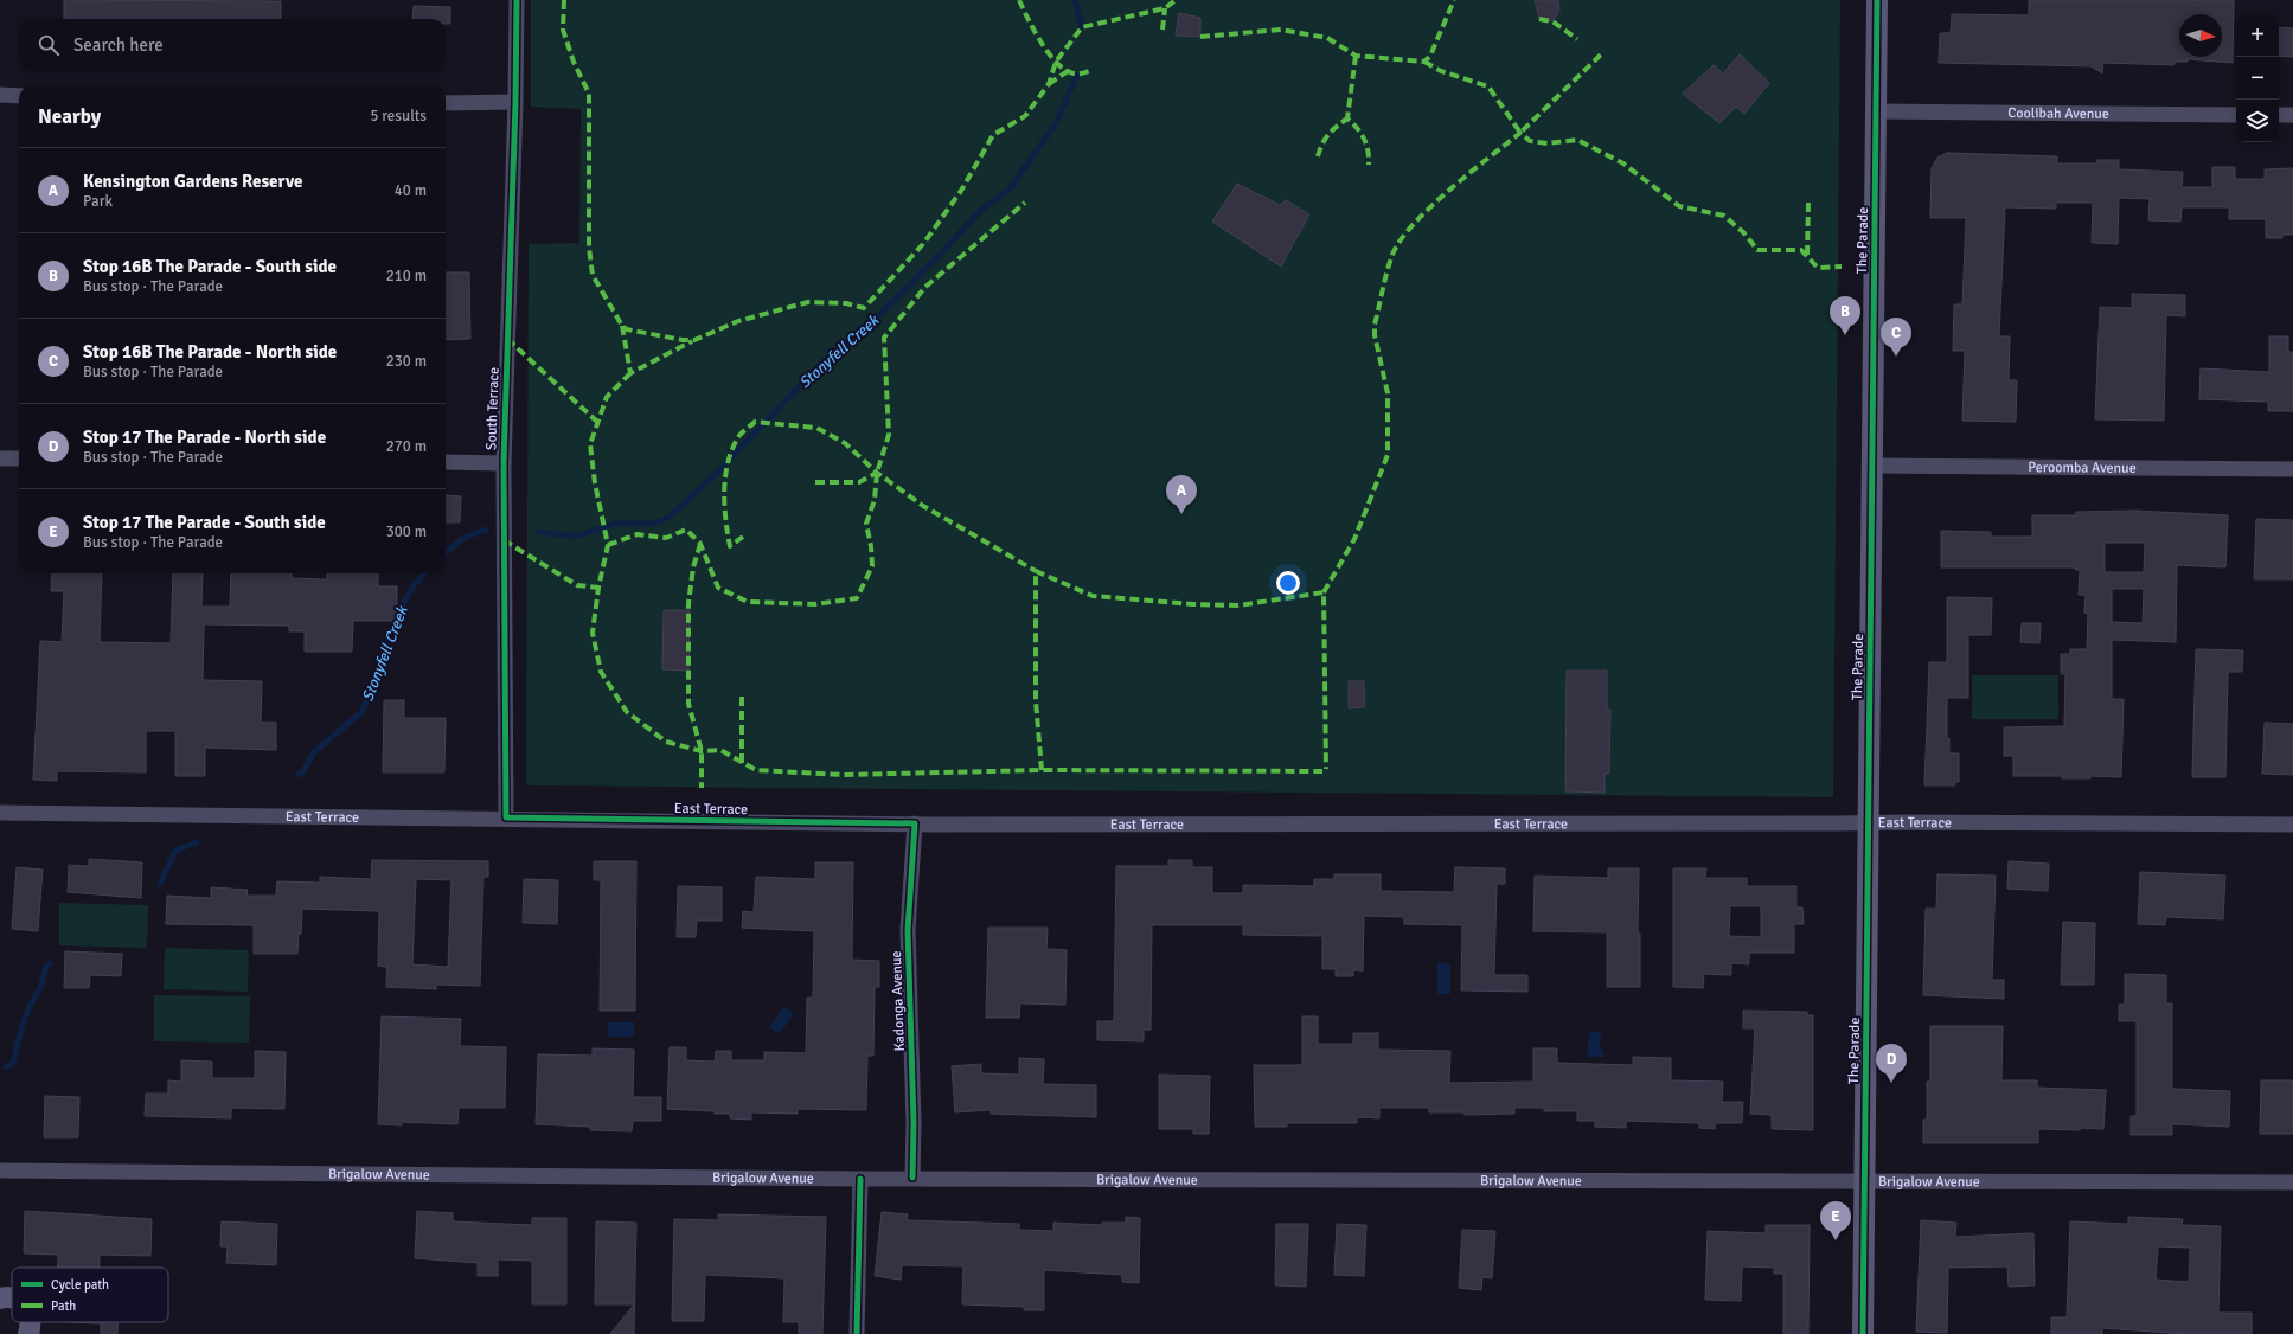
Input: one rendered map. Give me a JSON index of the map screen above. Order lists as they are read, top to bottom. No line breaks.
{"streets":{"main road":["The Parade"],"street":["Coolibah Avenue","South Terrace","Peroomba Avenue","East Terrace","Kadonga Avenue","Brigalow Avenue"]},"crossings":[["Coolibah Avenue","The Parade"],["The Parade","Peroomba Avenue"],["The Parade","East Terrace"],["The Parade","Brigalow Avenue"],["South Terrace","East Terrace"],["East Terrace","Kadonga Avenue"],["Kadonga Avenue","Brigalow Avenue"]],"water":["Stonyfell Creek"],"legend":["Cycle path","Path"],"north":"right","page":{"map_buttons":["+","−"],"search":"Search here","heading":["Nearby","5 results"],"list":[{"mark":"A","name":"Kensington Gardens Reserve","note":"Park","value":"40 m"},{"mark":"B","name":"Stop 16B The Parade - South side","note":"Bus stop · The Parade","value":"210 m"},{"mark":"C","name":"Stop 16B The Parade - North side","note":"Bus stop · The Parade","value":"230 m"},{"mark":"D","name":"Stop 17 The Parade - North side","note":"Bus stop · The Parade","value":"270 m"},{"mark":"E","name":"Stop 17 The Parade - South side","note":"Bus stop · The Parade","value":"300 m"}],"pins":["B","C","A","D","E"]}}
